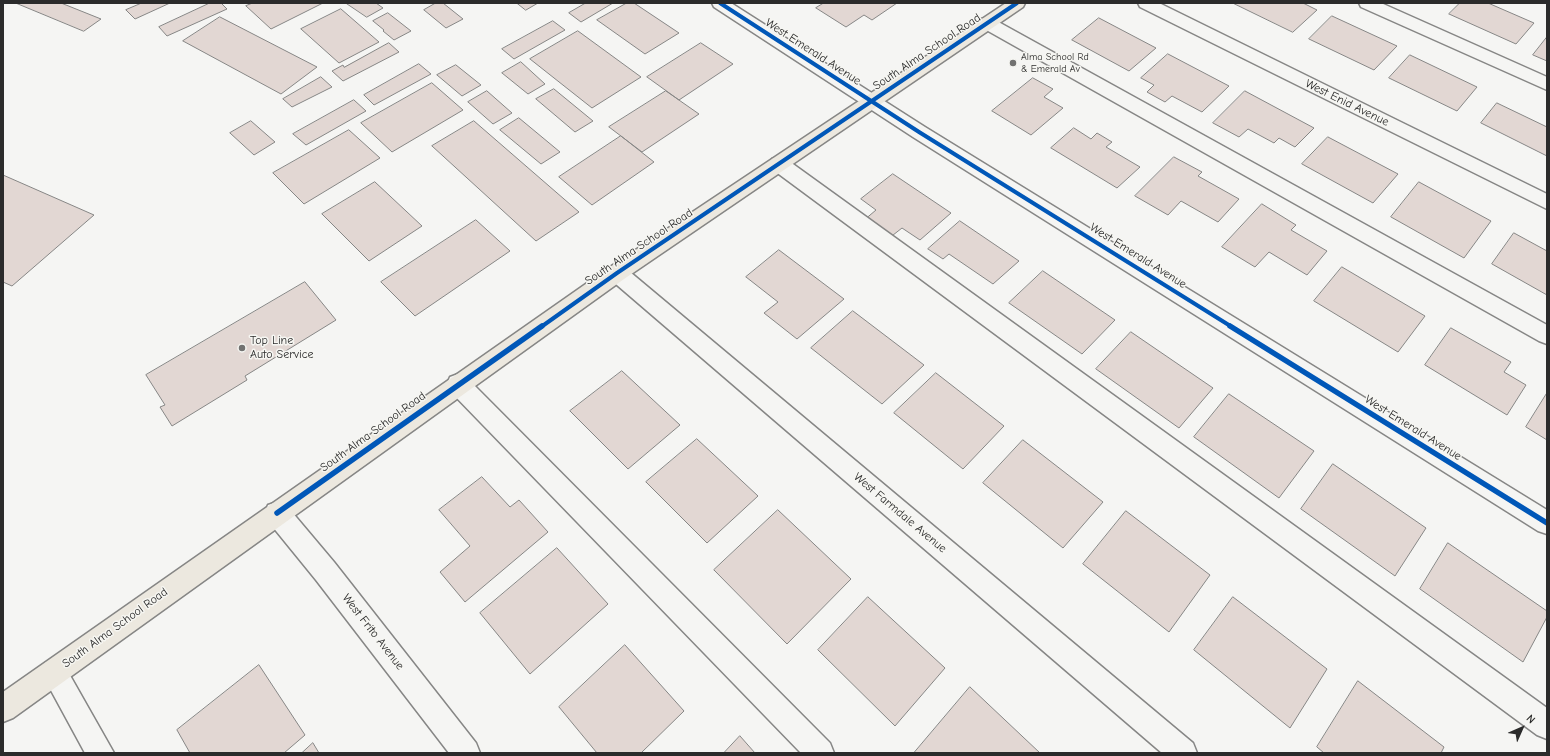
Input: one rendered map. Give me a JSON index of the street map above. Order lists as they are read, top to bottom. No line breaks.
{"streets":{"main road":["South Alma School Road"],"street":["West Emerald Avenue","West Enid Avenue","West Farmdale Avenue","West Frito Avenue"]},"crossings":[["West Emerald Avenue","South Alma School Road"],["South Alma School Road","West Farmdale Avenue"],["South Alma School Road","West Frito Avenue"]],"places":["Alma School Rd & Emerald Av","Top Line Auto Service"],"north":"top right"}
